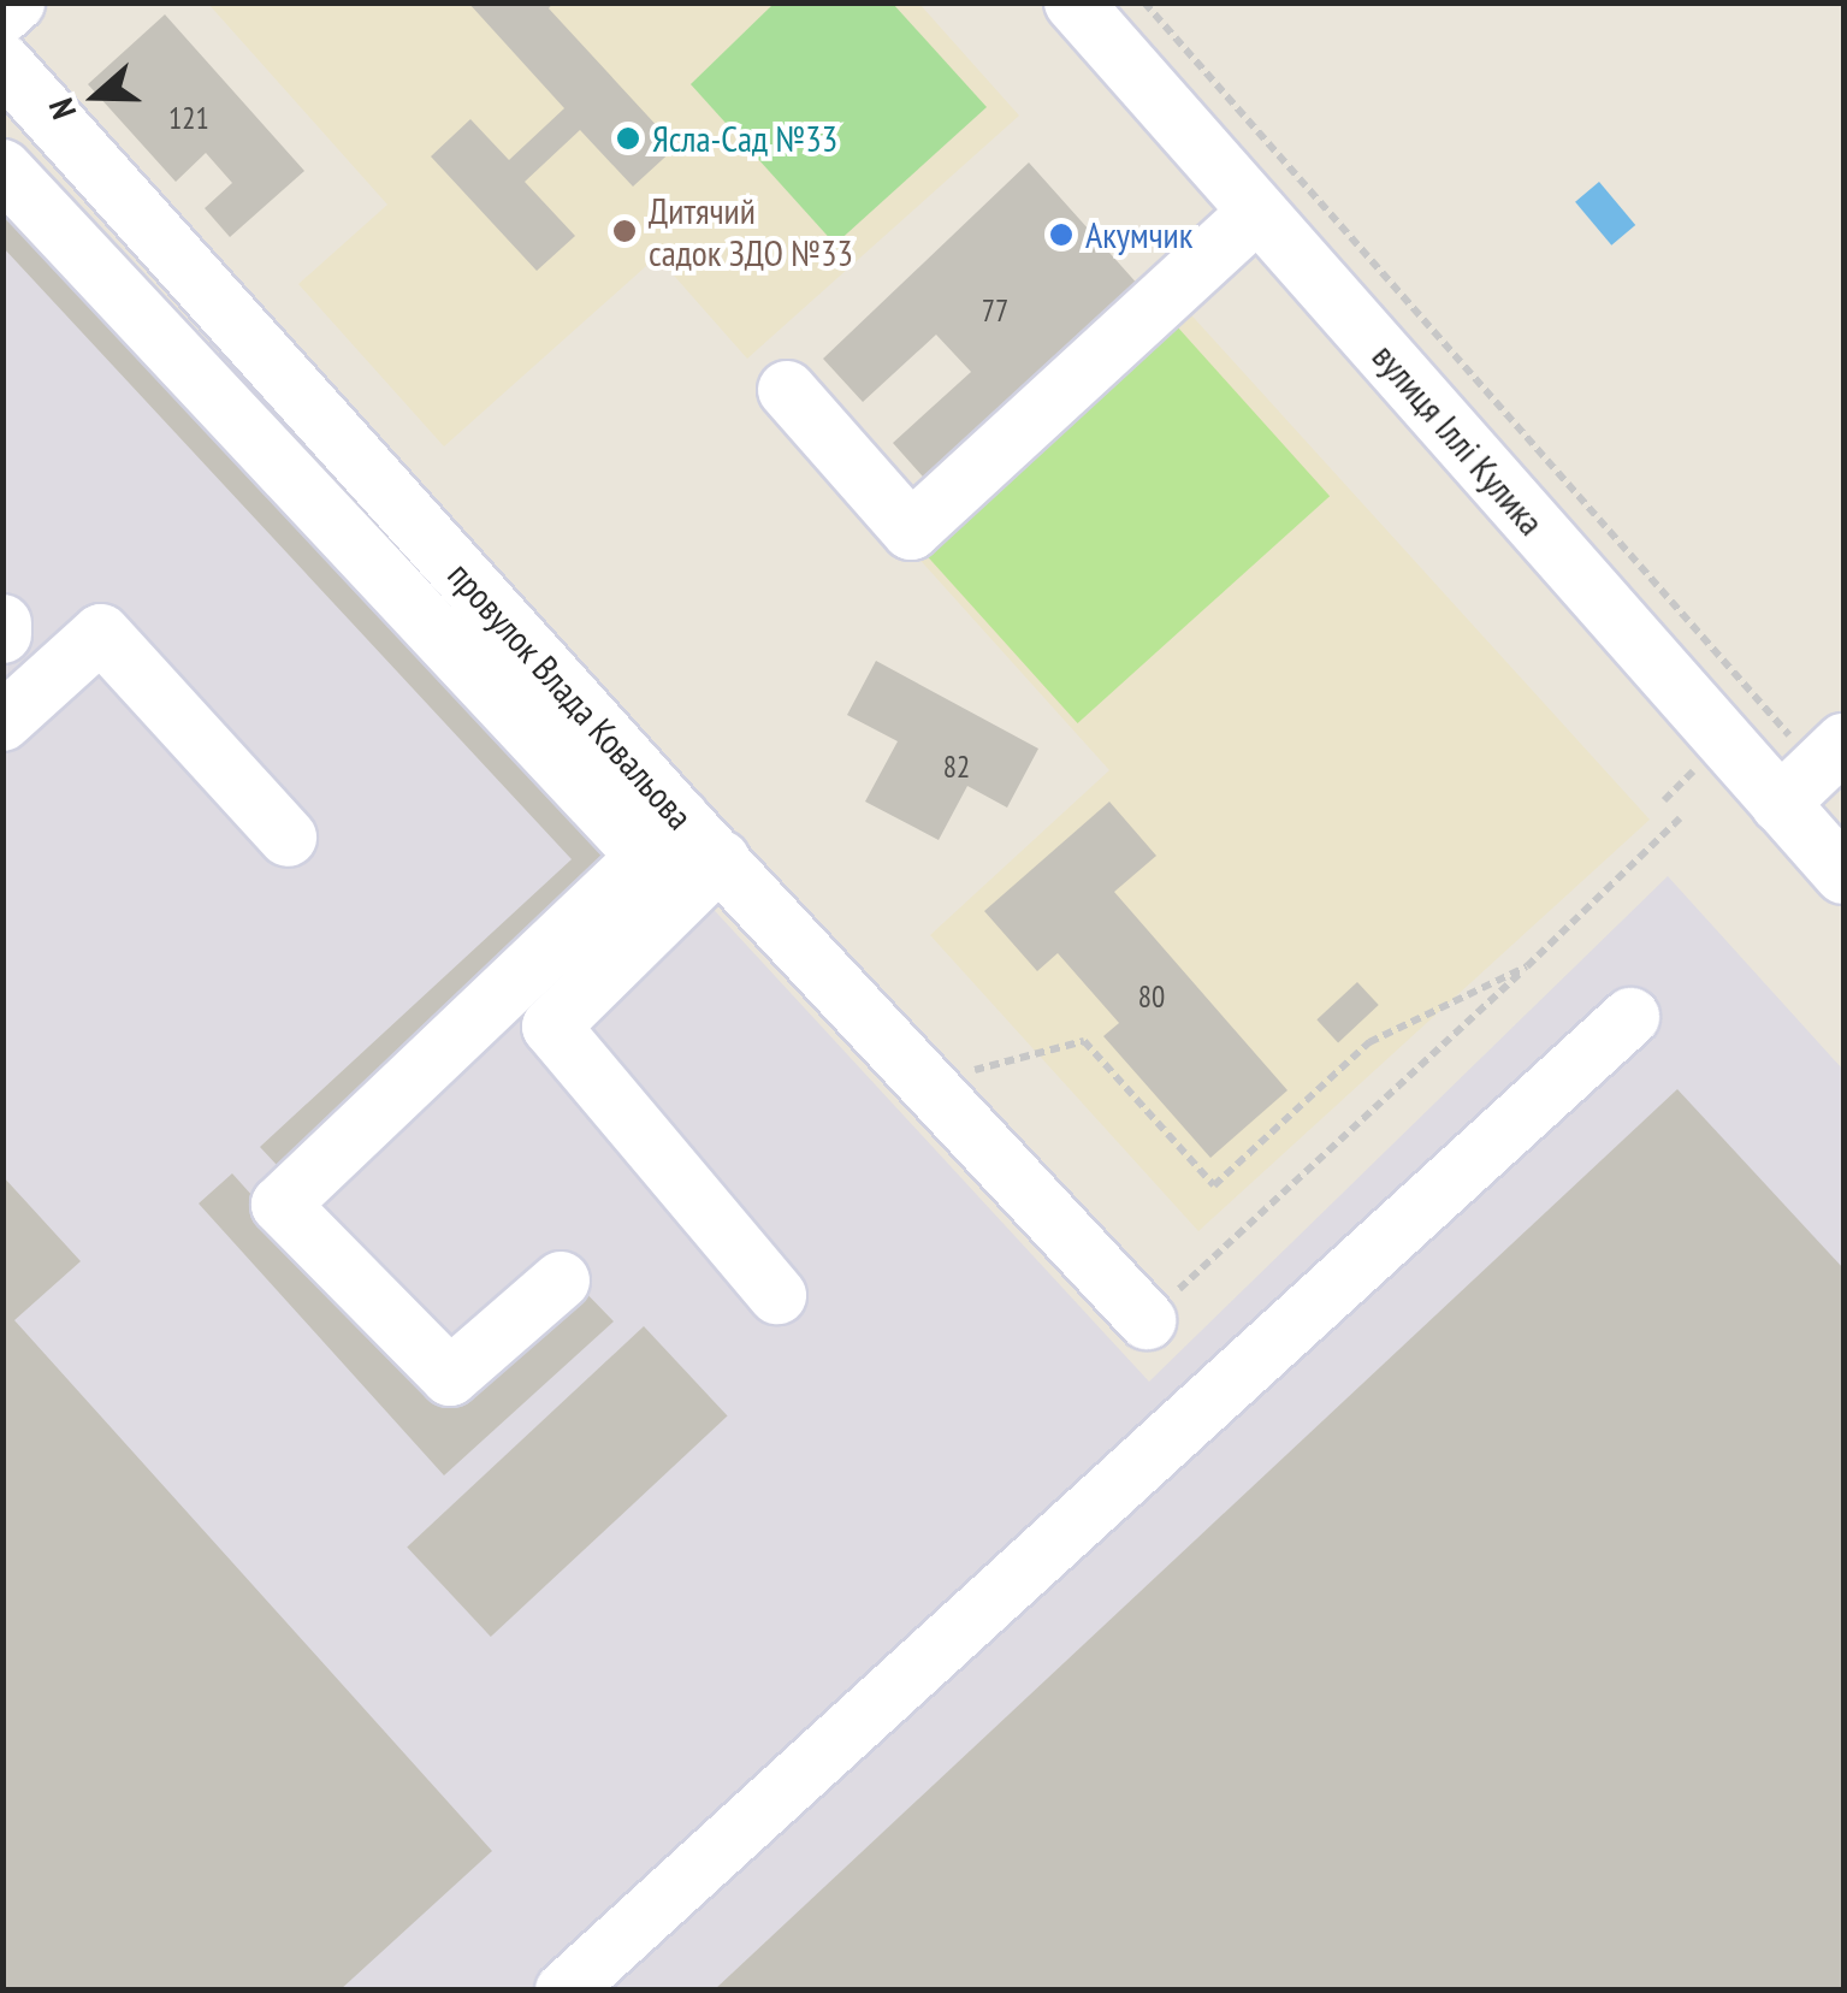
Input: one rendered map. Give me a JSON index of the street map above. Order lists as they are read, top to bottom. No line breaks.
{"streets":{"street":["вулиця Іллі Кулика","провулок Влада Ковальова"]},"places":["Ясла-Сад №33","Дитячий садок ЗДО №33","Акумчик"],"house_numbers":["121","77","82","80"],"north":"left"}
